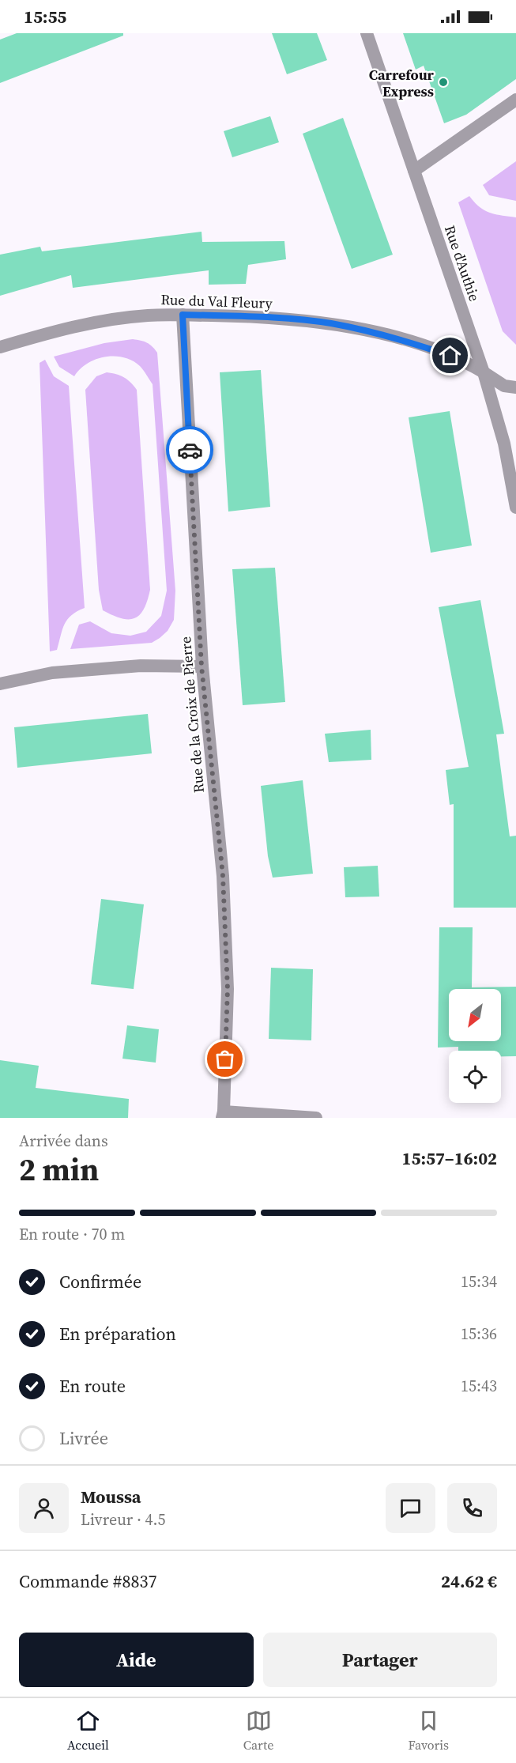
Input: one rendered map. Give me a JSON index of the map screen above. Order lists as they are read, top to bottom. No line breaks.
{"streets":{"street":["Rue d'Authie","Rue du Val Fleury","Rue de la Croix de Pierre"]},"crossings":[["Rue d'Authie","Rue du Val Fleury"],["Rue du Val Fleury","Rue de la Croix de Pierre"]],"places":["Carrefour Express"],"north":"bottom left","page":{"status":"15:55","heading":["2 min","Arrivée dans","15:57–16:02"],"panel":["Moussa","Livreur · 4.5","Commande #8837","24.62 €"],"bar":"En route · 70 m","list":[["Confirmée","15:34"],["En préparation","15:36"],["En route","15:43"],"Livrée"],"buttons":["Aide","Partager"],"tabs":["Accueil","Carte","Favoris"]}}
